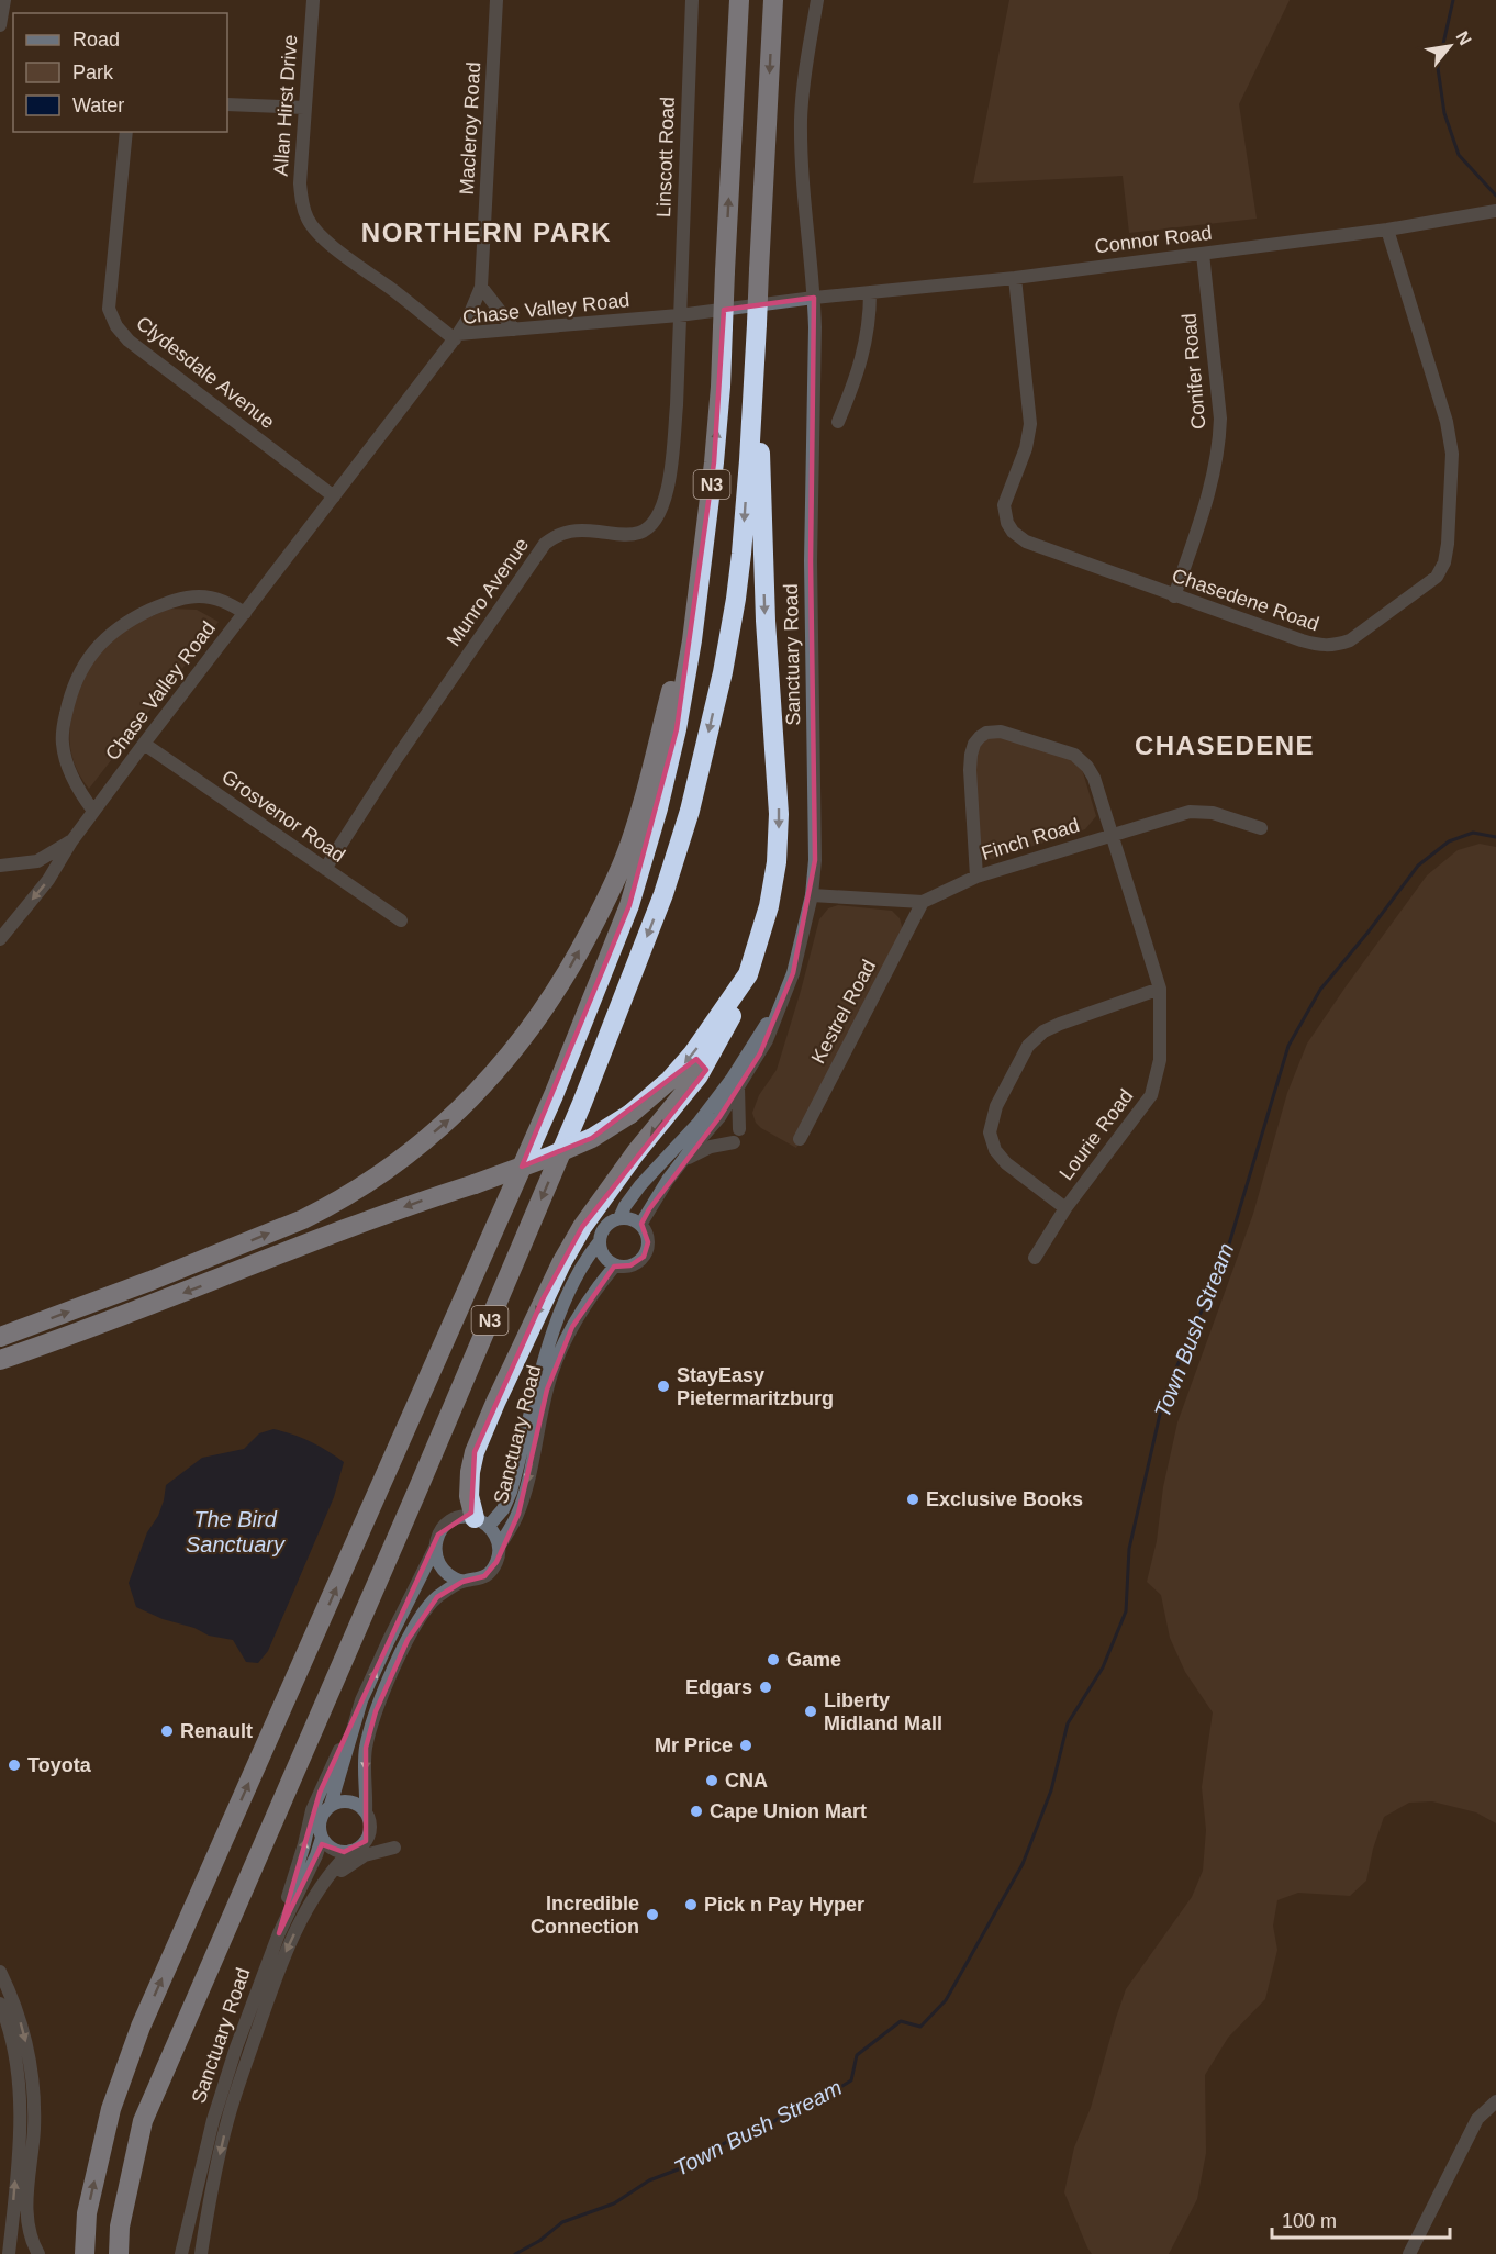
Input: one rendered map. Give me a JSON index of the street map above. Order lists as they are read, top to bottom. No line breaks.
{"streets":{"highway":["N3"],"street":["Allan Hirst Drive","Macleroy Road","Linscott Road","Connor Road","Chase Valley Road","Conifer Road","Clydesdale Avenue","Munro Avenue","Chasedene Road","Sanctuary Road","Grosvenor Road","Finch Road","Kestrel Road","Lourie Road"]},"crossings":[["Allan Hirst Drive","Macleroy Road"],["Allan Hirst Drive","Chase Valley Road"],["Macleroy Road","Chase Valley Road"],["Linscott Road","Chase Valley Road"],["Linscott Road","Munro Avenue"],["Connor Road","Chase Valley Road"],["Connor Road","Conifer Road"],["Connor Road","Chasedene Road"],["Connor Road","Sanctuary Road"],["Chase Valley Road","Clydesdale Avenue"],["Chase Valley Road","Munro Avenue"],["Chase Valley Road","Sanctuary Road"],["Chase Valley Road","Grosvenor Road"],["Conifer Road","Chasedene Road"],["Munro Avenue","Grosvenor Road"],["Sanctuary Road","Finch Road"],["Finch Road","Kestrel Road"],["Finch Road","Lourie Road"]],"districts":["NORTHERN PARK","CHASEDENE"],"water":["Town Bush Stream","The Bird Sanctuary"],"places":["StayEasy Pietermaritzburg","Exclusive Books","Game","Edgars","Liberty Midland Mall","Renault","Mr Price","Toyota","CNA","Cape Union Mart","Pick n Pay Hyper","Incredible Connection"],"legend":["Road","Park","Water"],"scale_bar":"100 m","north":"top right"}
